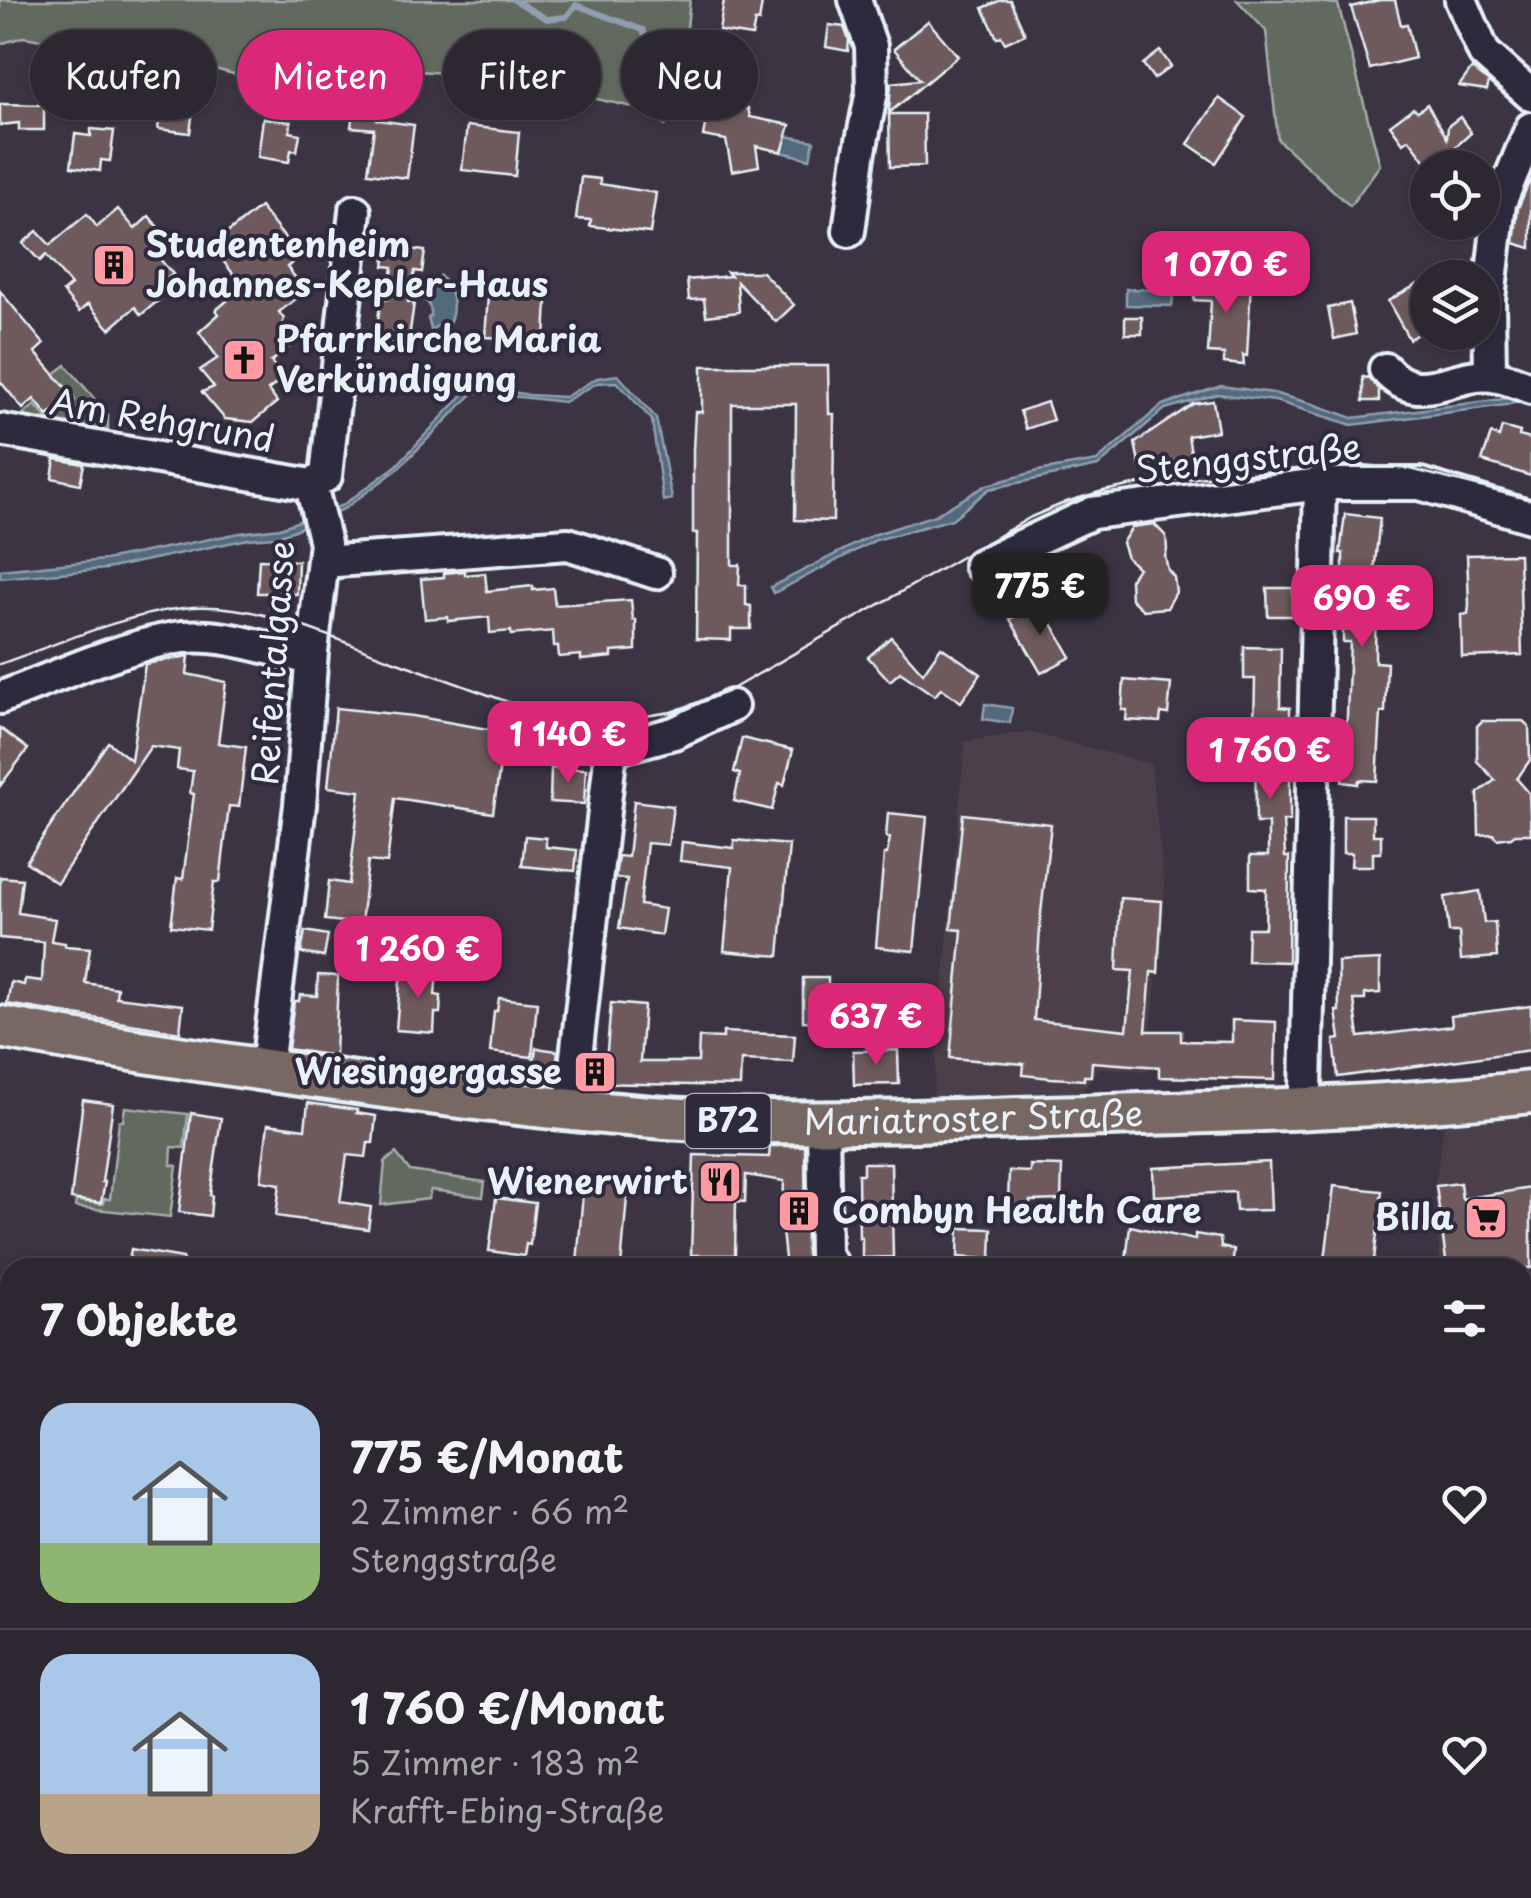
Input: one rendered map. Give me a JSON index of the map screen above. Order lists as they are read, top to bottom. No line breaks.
{"streets":{"main road":["Mariatroster Straße","B72"],"street":["Am Rehgrund","Stenggstraße","Reifentalgasse"]},"crossings":[["Am Rehgrund","Reifentalgasse"],["Reifentalgasse","Mariatroster Straße"]],"places":{"building":["Studentenheim Johannes-Kepler-Haus","Wiesingergasse","Combyn Health Care"],"church":["Pfarrkirche Maria Verkündigung"],"restaurant":["Wienerwirt"],"supermarket":["Billa"]},"page":{"chip":["Kaufen","Mieten","Filter","Neu"],"price":["1 070 €","775 €","690 €","1 140 €","1 760 €","1 260 €","637 €"],"heading":"7 Objekte","list":[{"name":"775 €/Monat","note":"2 Zimmer · 66 m² · Stenggstraße"},{"name":"1 760 €/Monat","note":"5 Zimmer · 183 m² · Krafft-Ebing-Straße"}]}}
